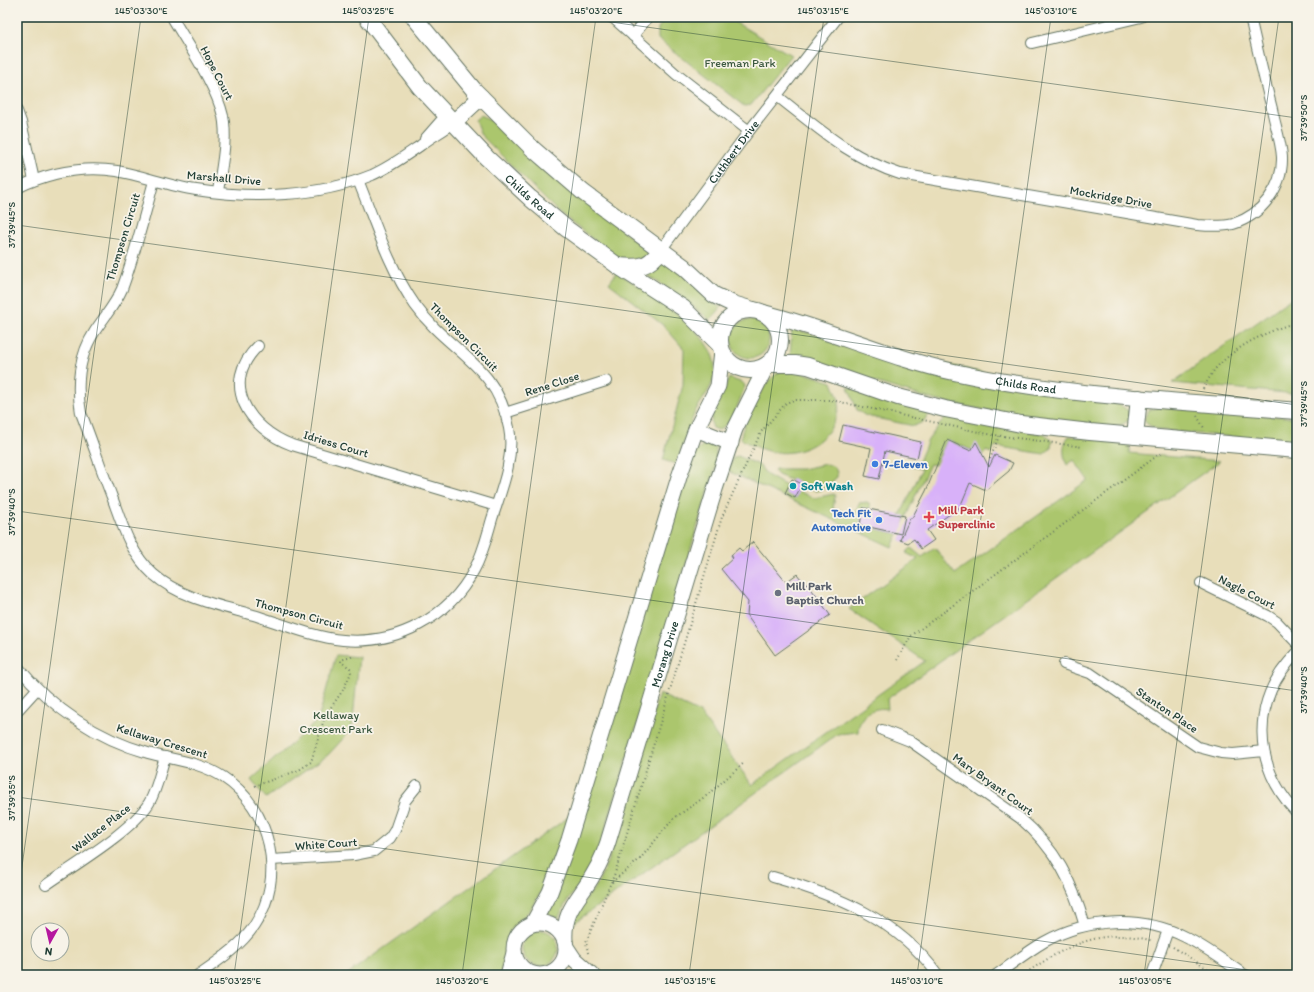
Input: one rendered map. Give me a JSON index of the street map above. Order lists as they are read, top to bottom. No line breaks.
{"streets":{"main road":["Cuthbert Drive","Childs Road","Morang Drive"],"street":["Hope Court","Marshall Drive","Mockridge Drive","Thompson Circuit","Rene Close","Idriess Court","Nagle Court","Stanton Place","Kellaway Crescent","Mary Bryant Court","Wallace Place","White Court"]},"crossings":[["Hope Court","Marshall Drive"],["Cuthbert Drive","Childs Road"],["Cuthbert Drive","Mockridge Drive"],["Marshall Drive","Childs Road"],["Marshall Drive","Thompson Circuit"],["Childs Road","Morang Drive"],["Thompson Circuit","Rene Close"],["Thompson Circuit","Idriess Court"],["Kellaway Crescent","Wallace Place"],["Kellaway Crescent","White Court"]],"parks":["Freeman Park","Kellaway Crescent Park"],"places":{"other":["7-Eleven","Soft Wash","Tech Fit Automotive","Mill Park Baptist Church"],"health":["Mill Park Superclinic"]},"north":"bottom","coordinates":["145°03'30\"E","145°03'25\"E","145°03'20\"E","145°03'15\"E","145°03'10\"E","37°39'50\"S","37°39'45\"S","37°39'40\"S","37°39'35\"S","145°03'05\"E"]}
